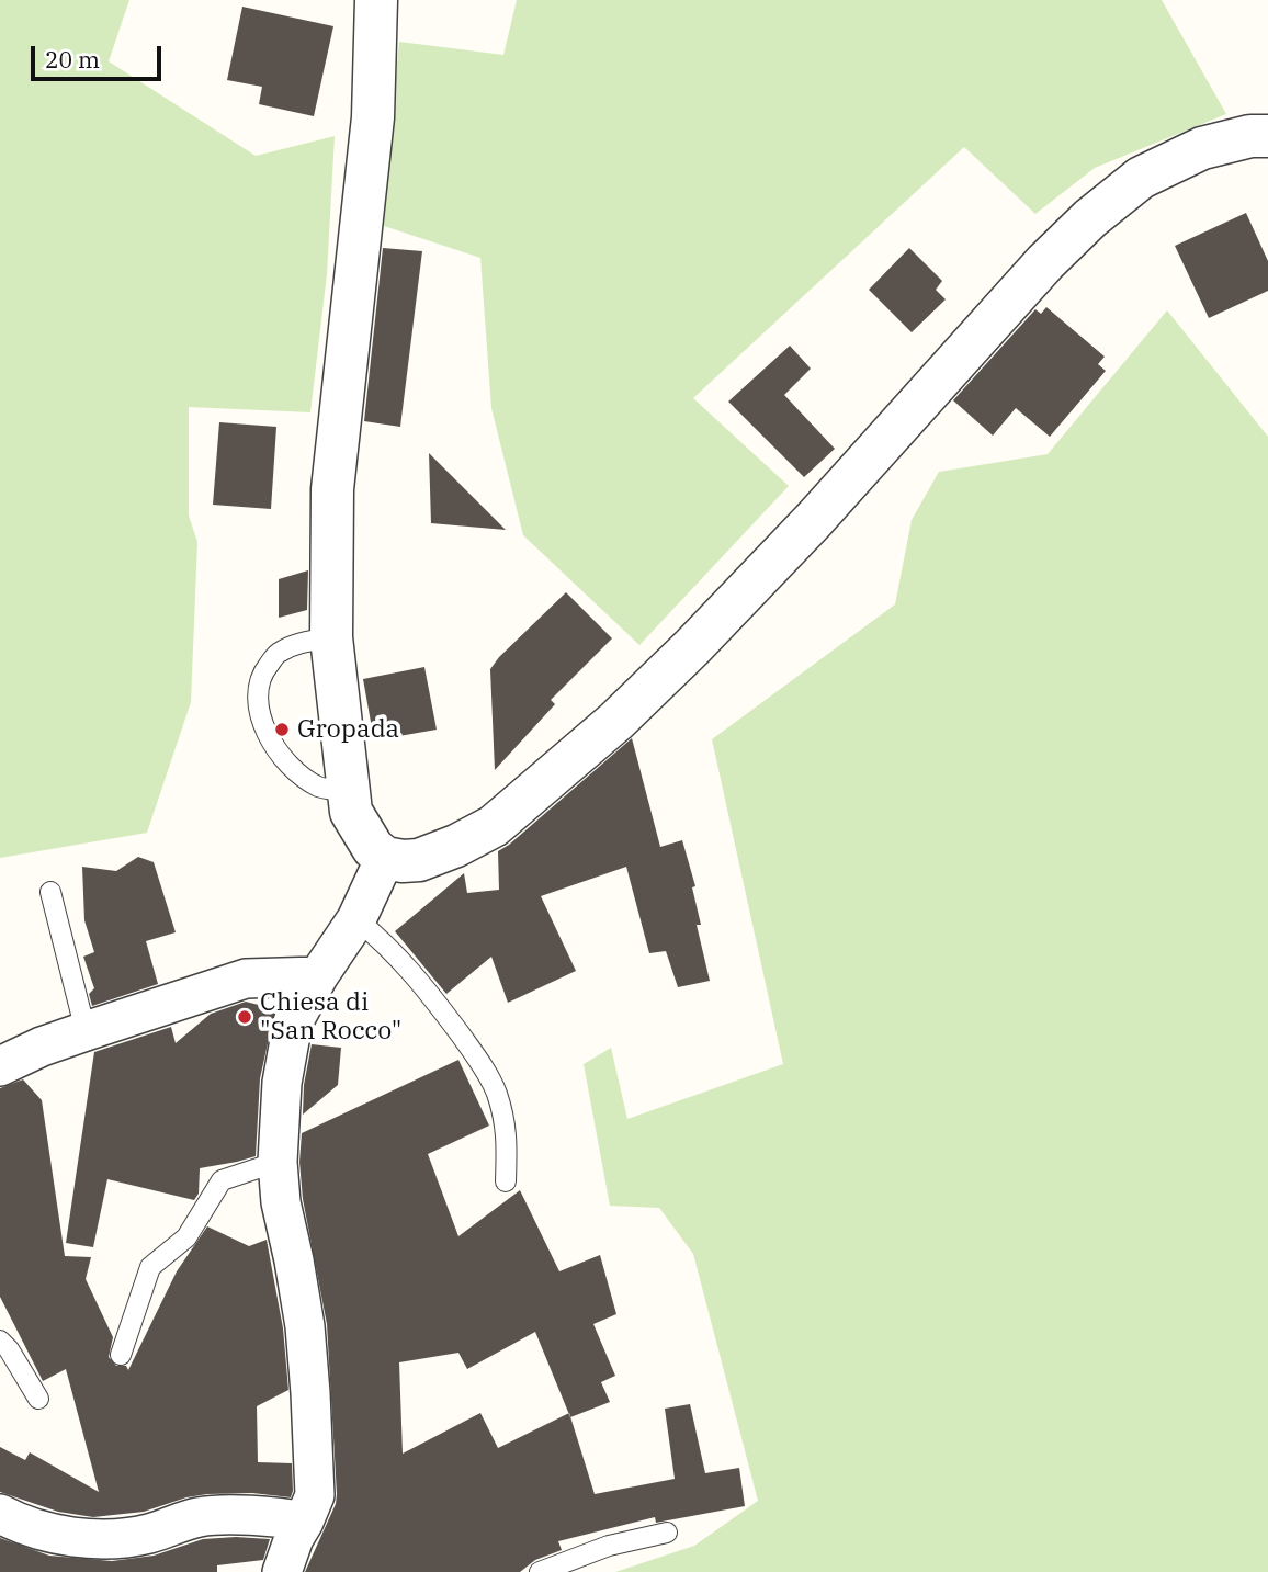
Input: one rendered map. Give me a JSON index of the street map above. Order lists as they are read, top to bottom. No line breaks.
{"places":["Gropada","Chiesa di \"San Rocco\""],"scale_bar":"20 m"}
